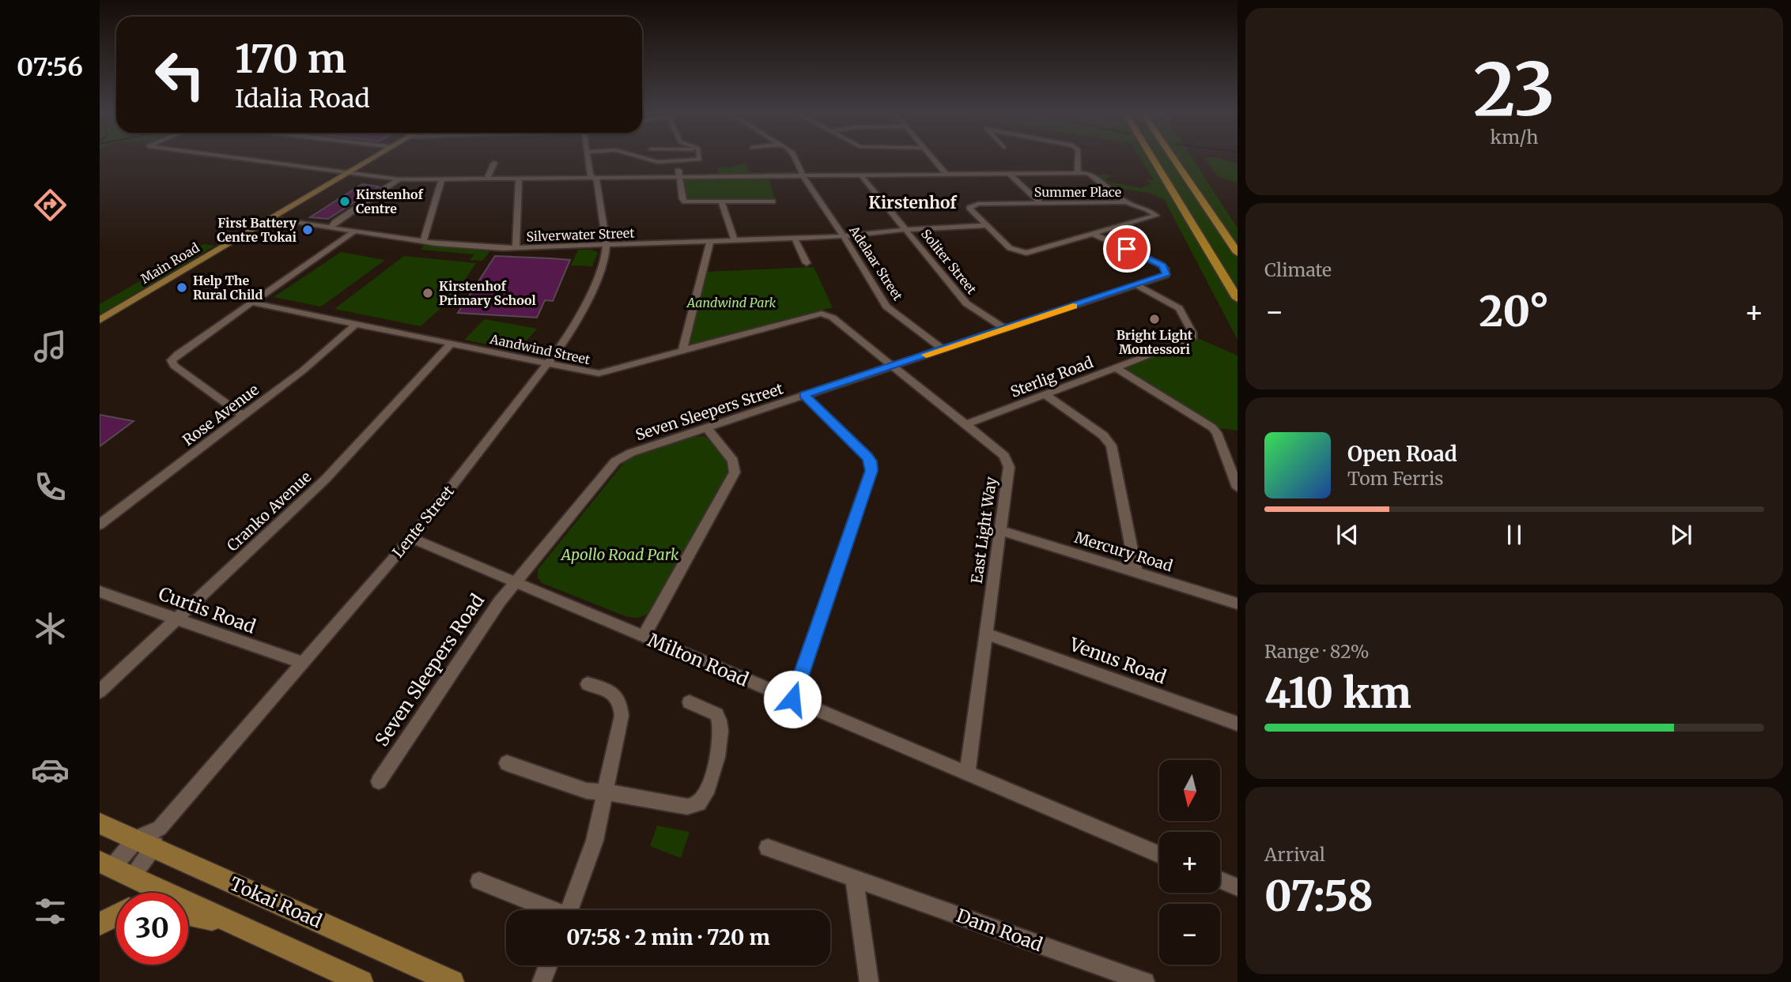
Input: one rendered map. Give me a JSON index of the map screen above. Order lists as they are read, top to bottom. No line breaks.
{"streets":{"main road":["Main Road","Tokai Road"],"street":["Summer Place","Silverwater Street","Soliter Street","Adelaar Street","Aandwind Street","Sterlig Road","Seven Sleepers Street","Rose Avenue","Cranko Avenue","Lente Street","East Light Way","Mercury Road","Curtis Road","Milton Road","Venus Road","Seven Sleepers Road","Dam Road"]},"crossings":[["Summer Place","Silverwater Street"],["Summer Place","Seven Sleepers Street"],["Silverwater Street","Soliter Street"],["Silverwater Street","Main Road"],["Silverwater Street","Adelaar Street"],["Silverwater Street","Lente Street"],["Soliter Street","Seven Sleepers Street"],["Adelaar Street","Seven Sleepers Street"],["Aandwind Street","Rose Avenue"],["Aandwind Street","Cranko Avenue"],["Aandwind Street","Lente Street"],["Aandwind Street","East Light Way"],["Sterlig Road","Seven Sleepers Street"],["Sterlig Road","East Light Way"],["Seven Sleepers Street","East Light Way"],["Seven Sleepers Street","Milton Road"],["Seven Sleepers Street","Seven Sleepers Road"],["Cranko Avenue","Curtis Road"],["Lente Street","Curtis Road"],["Lente Street","Milton Road"],["Lente Street","Tokai Road"],["East Light Way","Mercury Road"],["East Light Way","Milton Road"],["East Light Way","Venus Road"],["Milton Road","Seven Sleepers Road"]],"districts":["Kirstenhof"],"parks":["Aandwind Park","Apollo Road Park"],"places":["Kirstenhof Centre","First Battery Centre Tokai","Help The Rural Child","Kirstenhof Primary School","Bright Light Montessori"],"north":"bottom","page":{"tabs":"07:56","tile":[["23","km/h"],"Climate",["Range · 82%","410 km"],["Arrival","07:58"]],"turn":["170 m","Idalia Road"],"heat":["−","20°","+"],"song":["Open Road","Tom Ferris"],"map_buttons":["+","−"],"limit":"30","trip":"07:58 · 2 min · 720 m"}}
